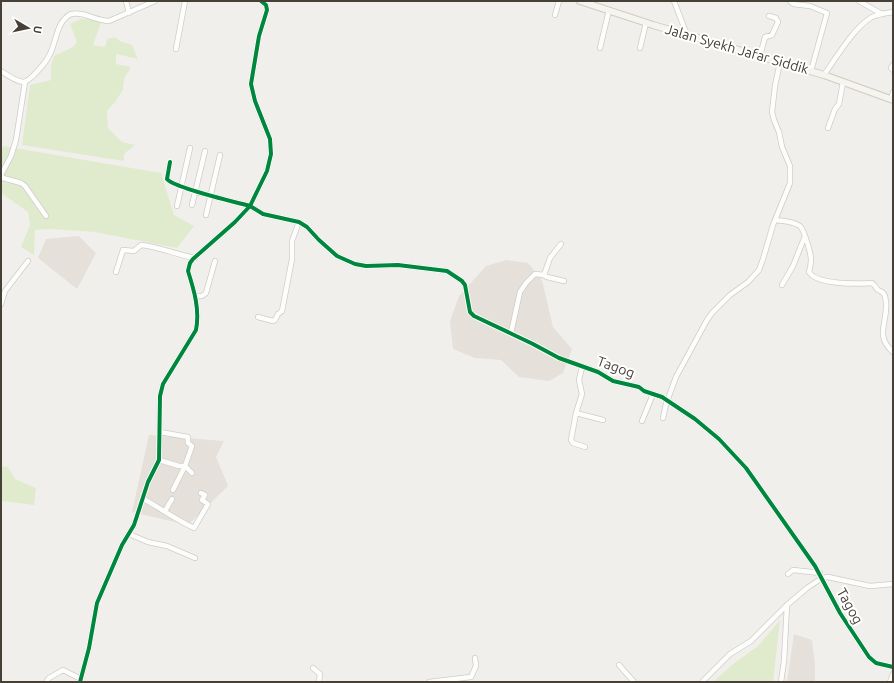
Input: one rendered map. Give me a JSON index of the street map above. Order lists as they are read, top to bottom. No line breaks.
{"streets":{"main road":["Jalan Syekh Jafar Siddik"],"street":["Tagog"]},"north":"right"}
